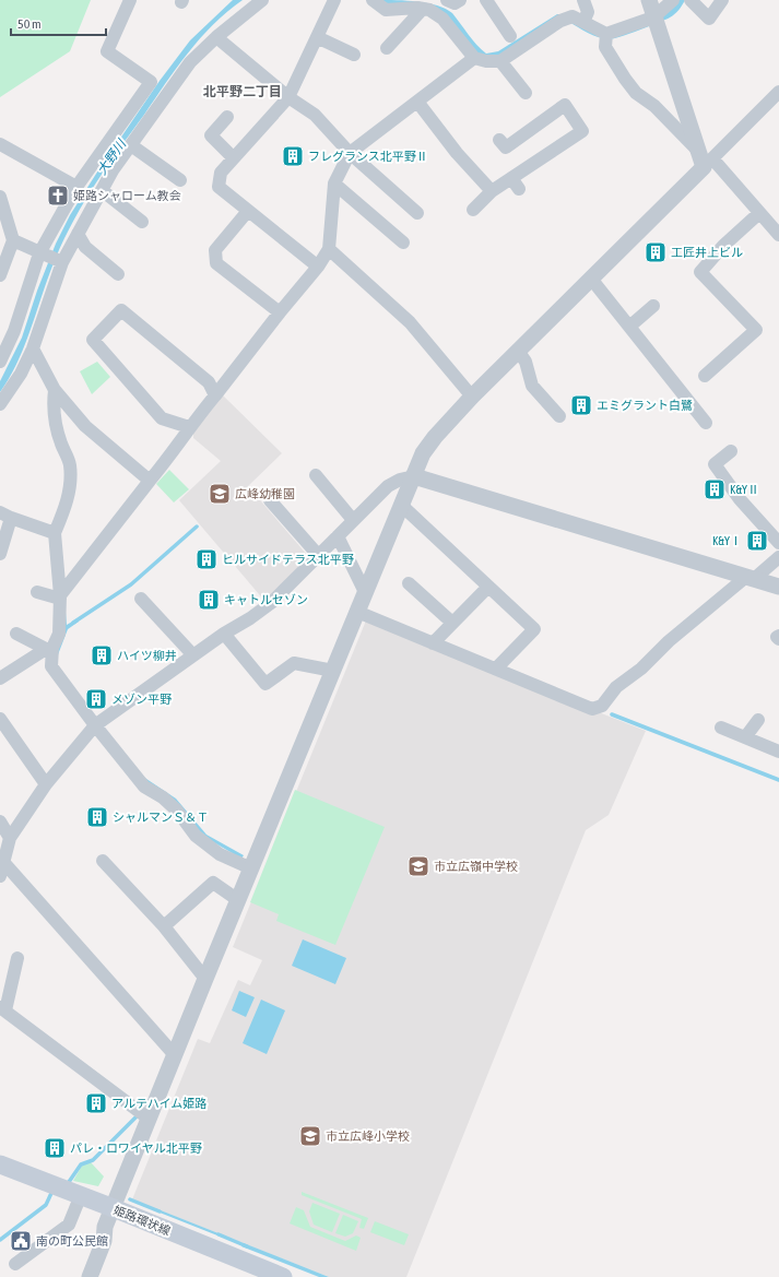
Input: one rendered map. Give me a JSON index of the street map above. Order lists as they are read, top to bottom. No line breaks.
{"streets":{"main road":["姫路環状線"]},"districts":["北平野二丁目"],"water":["大野川"],"places":{"building":["フレグランス北平野Ⅱ","工匠井上ビル","エミグラント白鷺","K&YⅡ","K&YⅠ","ヒルサイドテラス北平野","キャトルセゾン","ハイツ柳井","メゾン平野","シャルマンＳ＆Ｔ","アルテハイム姫路","パレ・ロワイヤル北平野"],"church":["姫路シャローム教会"],"school or university":["広峰幼稚園","市立広嶺中学校","市立広峰小学校"],"public building":["南の町公民館"]},"scale_bar":"50 m"}
